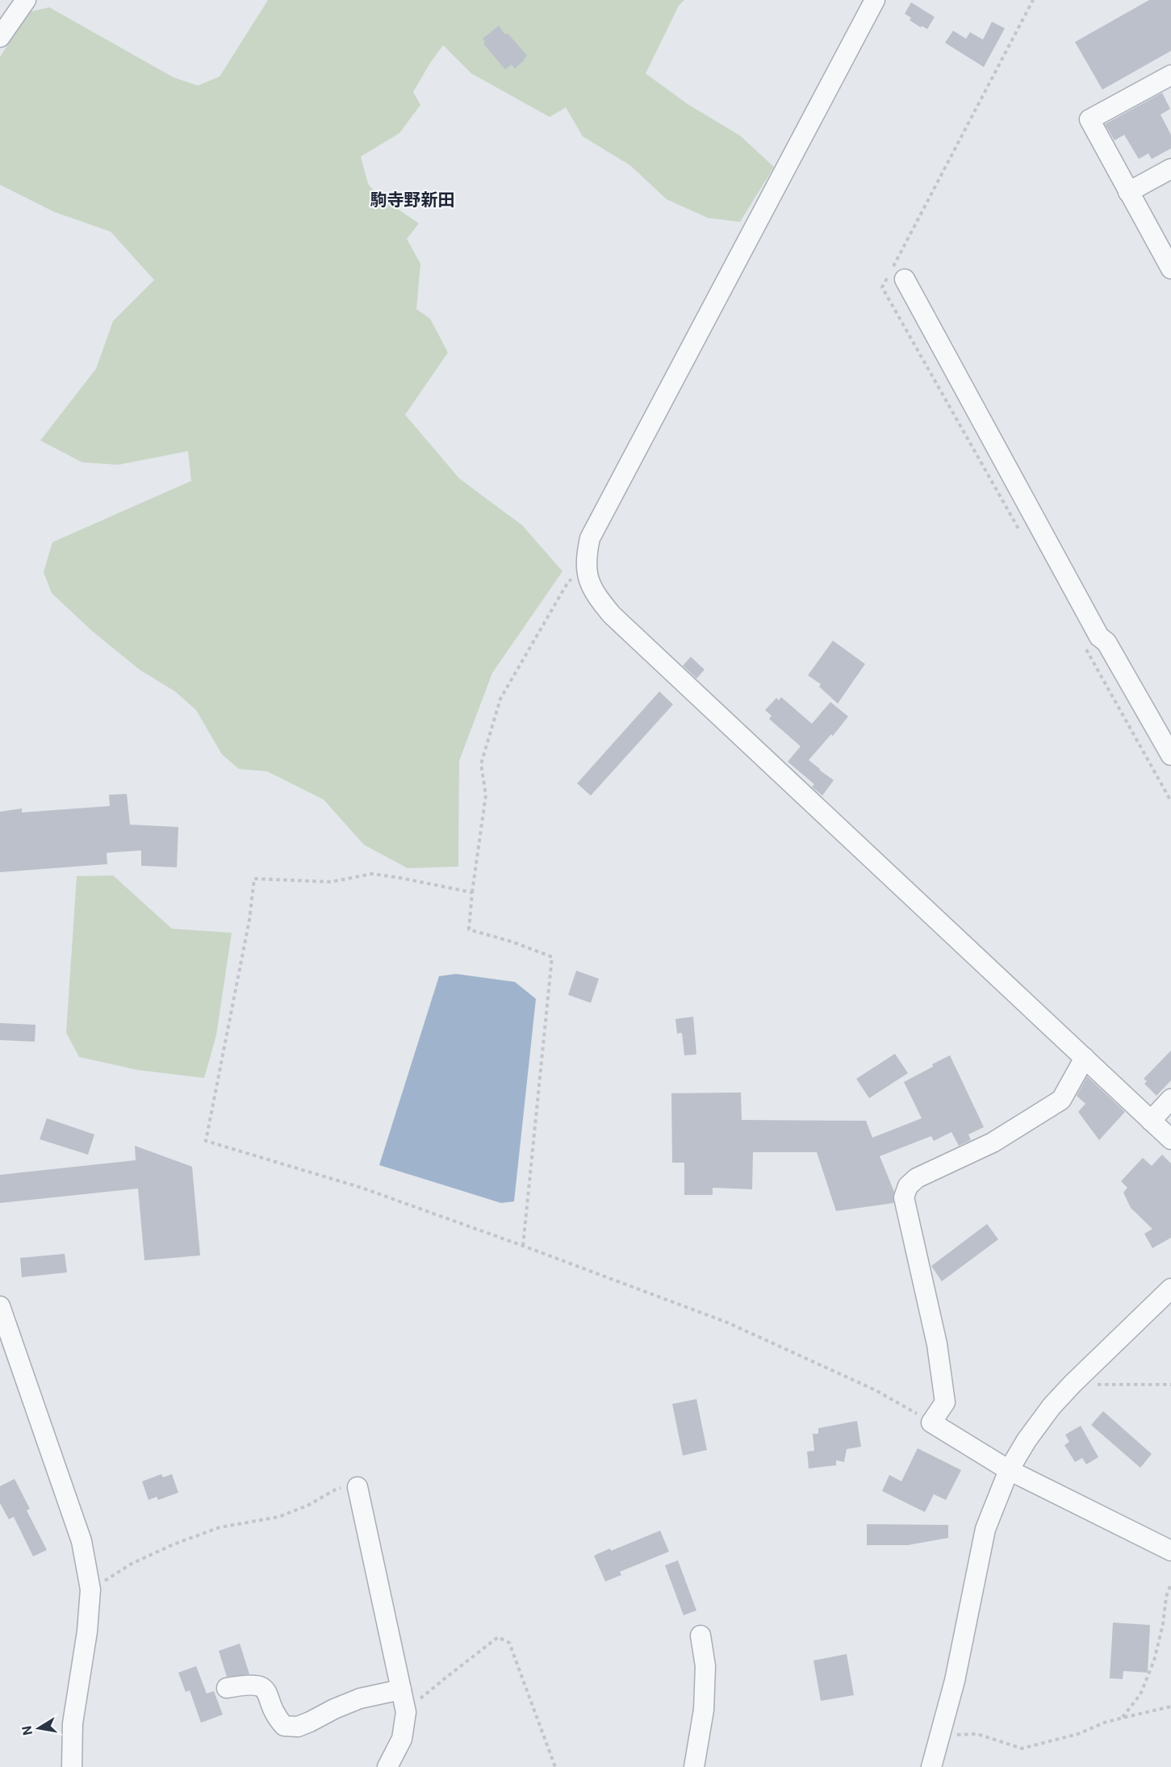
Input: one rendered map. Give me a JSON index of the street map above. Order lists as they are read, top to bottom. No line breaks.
{"districts":["駒寺野新田"],"north":"left"}
